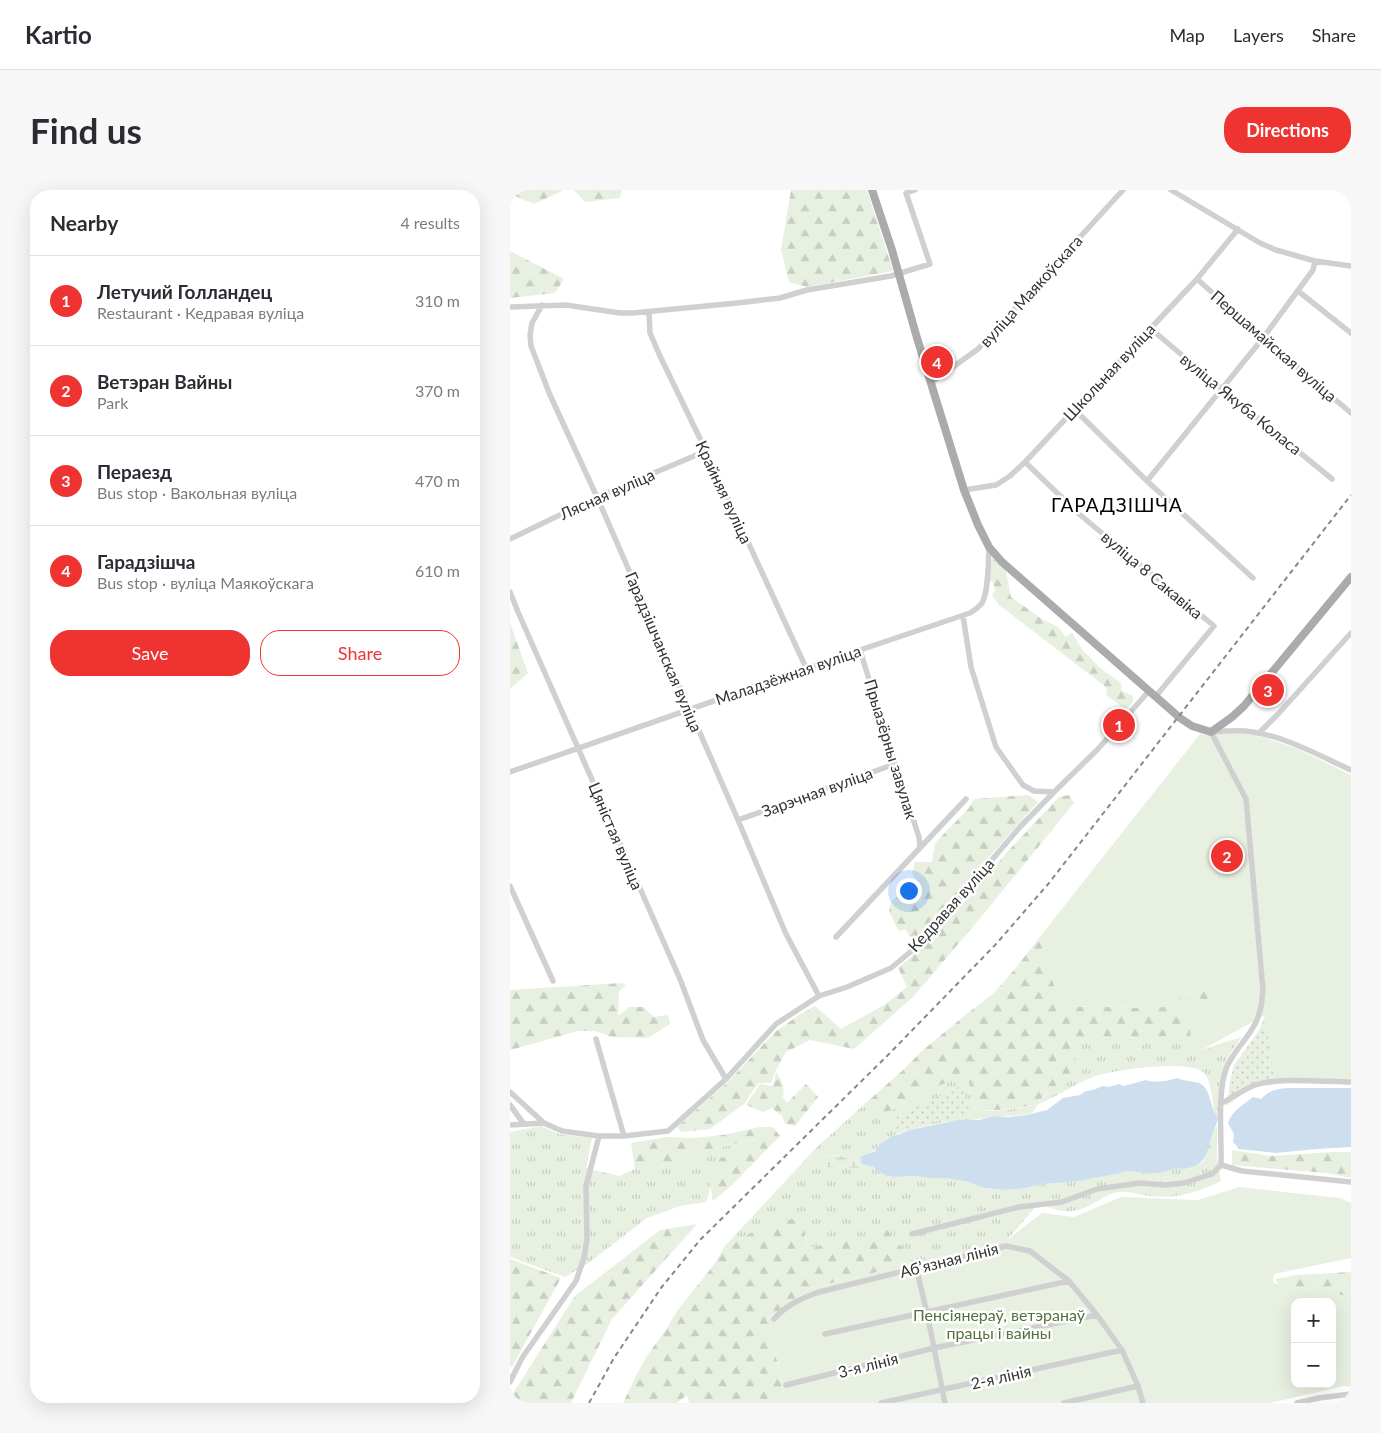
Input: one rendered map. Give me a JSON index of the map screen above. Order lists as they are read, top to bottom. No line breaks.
{"streets":{"street":["вуліца Маякоўскага","Першамайская вуліца","Школьная вуліца","вуліца Якуба Коласа","Крайняя вуліца","Лясная вуліца","вуліца 8 Сакавіка","Гарадзішчанская вуліца","Маладзёжная вуліца","Прыазёрны завулак","Зарэчная вуліца","Цяністая вуліца","Кедравая вуліца","Абʼязная лінія","3-я лінія","2-я лінія"]},"crossings":[["Першамайская вуліца","Школьная вуліца"],["Школьная вуліца","вуліца Якуба Коласа"],["Школьная вуліца","вуліца 8 Сакавіка"],["Крайняя вуліца","Лясная вуліца"],["Крайняя вуліца","Маладзёжная вуліца"],["Лясная вуліца","Гарадзішчанская вуліца"],["Гарадзішчанская вуліца","Маладзёжная вуліца"],["Гарадзішчанская вуліца","Зарэчная вуліца"],["Гарадзішчанская вуліца","Кедравая вуліца"],["Маладзёжная вуліца","Прыазёрны завулак"],["Маладзёжная вуліца","Цяністая вуліца"],["Прыазёрны завулак","Зарэчная вуліца"],["Цяністая вуліца","Кедравая вуліца"],["Абʼязная лінія","3-я лінія"],["Абʼязная лінія","2-я лінія"]],"districts":["ГАРАДЗІШЧА"],"parks":["Пенсіянераў, ветэранаў працы і вайны"],"page":{"header":"Kartio","nav":["Map","Layers","Share"],"buttons":["Directions",["Save","Share"]],"title":"Find us","heading":["Nearby","4 results"],"list":[{"mark":"1","name":"Летучий Голландец","note":"Restaurant · Кедравая вуліца","value":"310 m"},{"mark":"2","name":"Ветэран Вайны","note":"Park","value":"370 m"},{"mark":"3","name":"Пераезд","note":"Bus stop · Вакольная вуліца","value":"470 m"},{"mark":"4","name":"Гарадзішча","note":"Bus stop · вуліца Маякоўскага","value":"610 m"}],"pins":["4","3","1","2"],"map_buttons":["+","−"]}}
